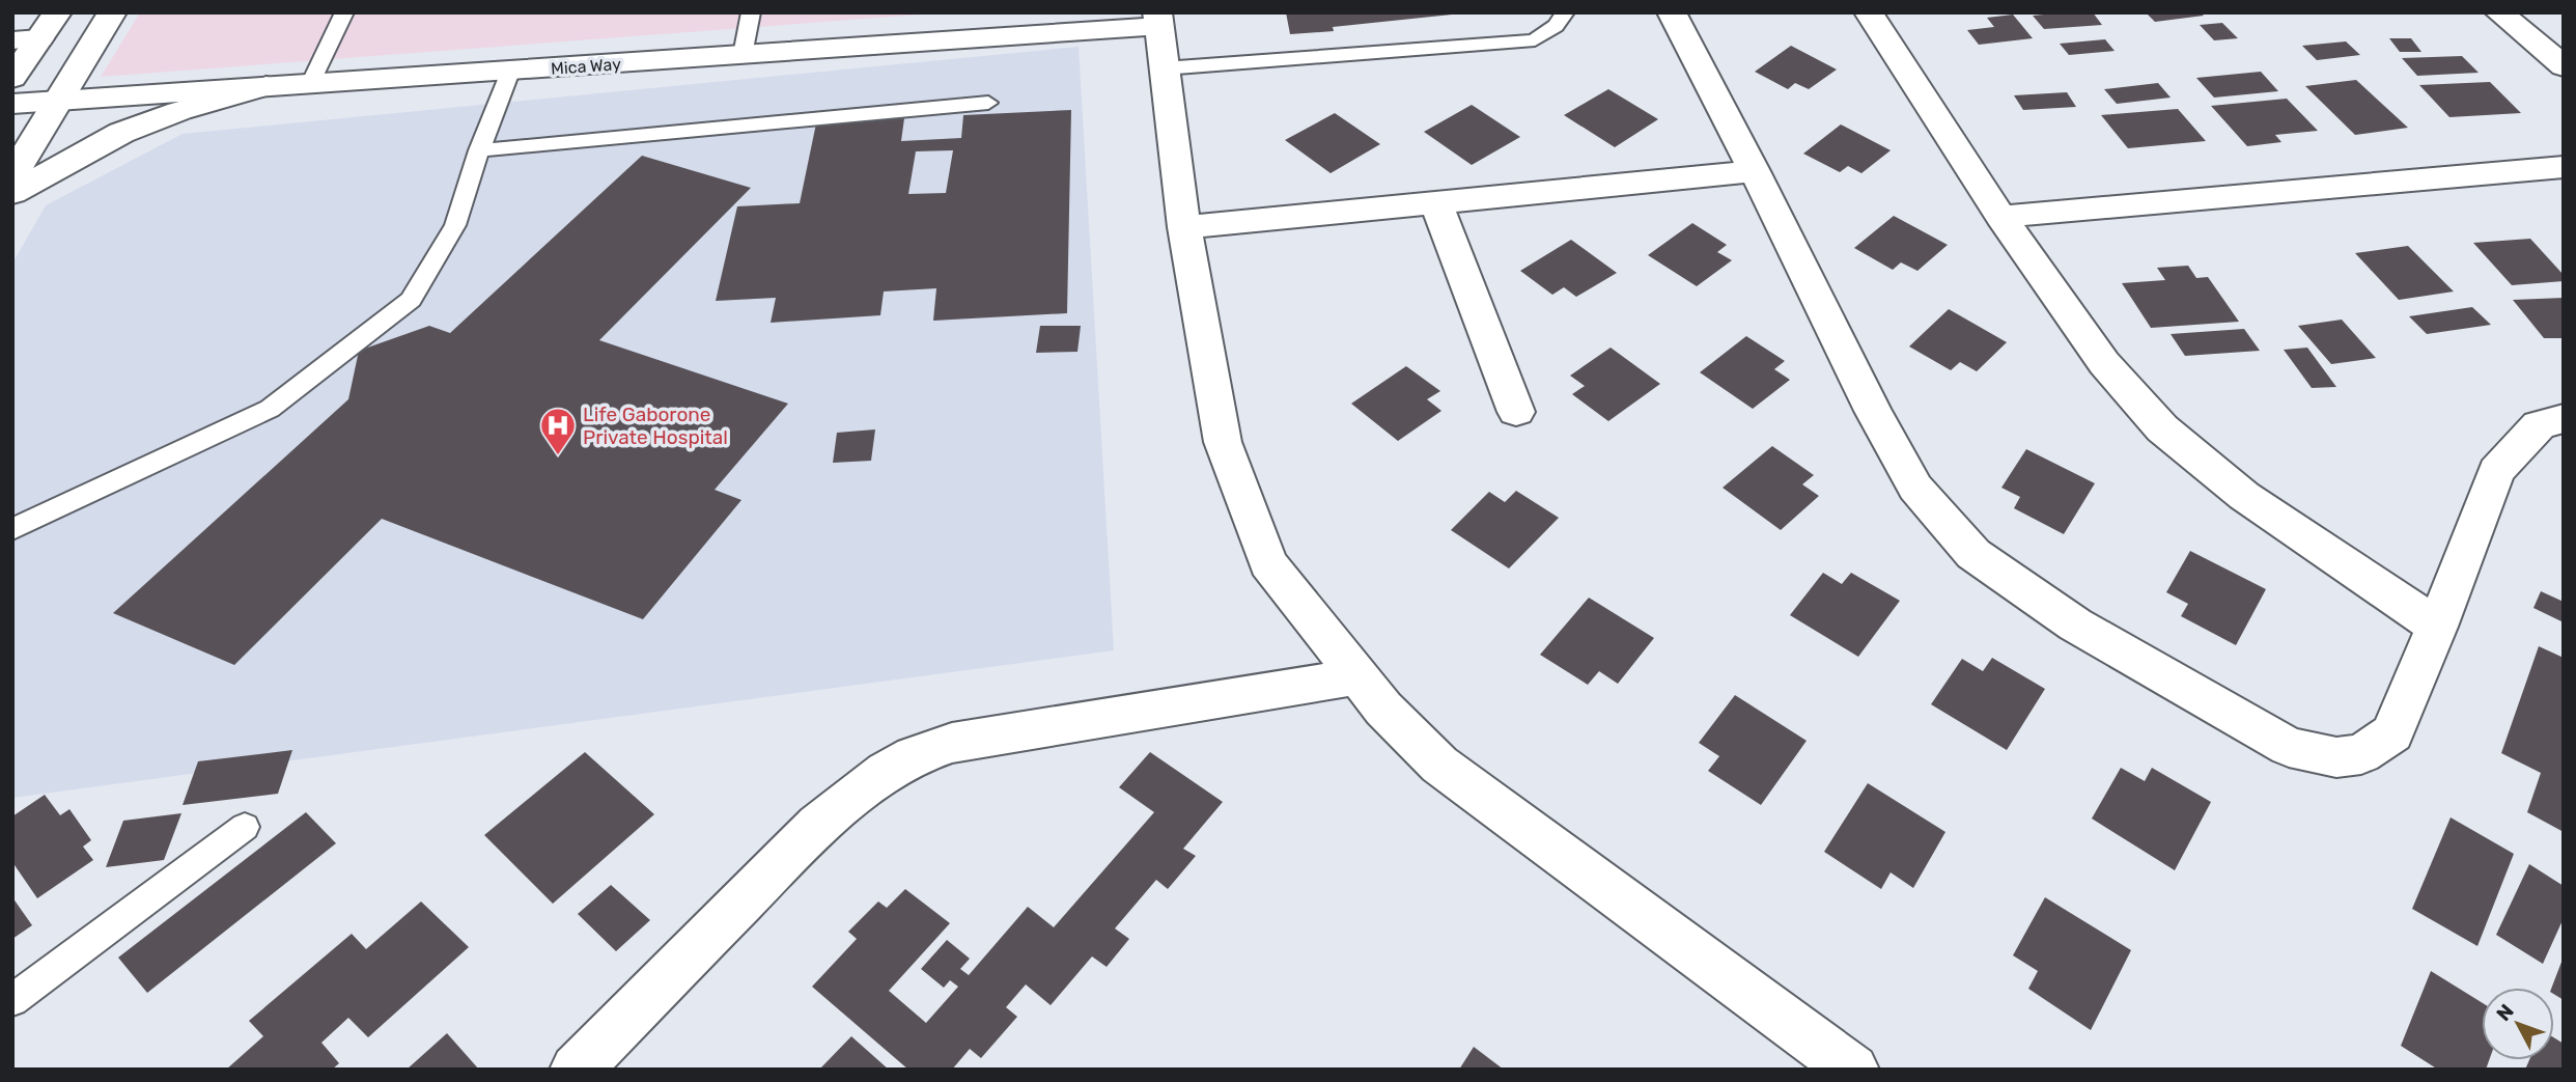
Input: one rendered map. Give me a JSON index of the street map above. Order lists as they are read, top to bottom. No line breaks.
{"streets":{"street":["Mica Way"]},"places":{"hospital":["Life Gaborone Private Hospital"]},"north":"top left"}
